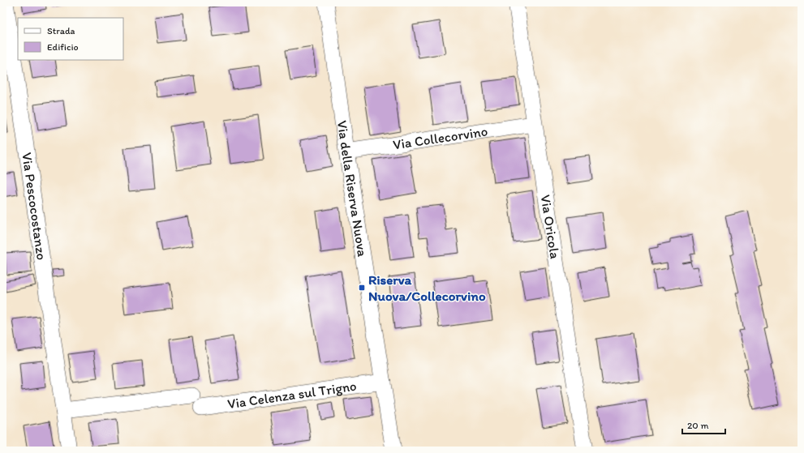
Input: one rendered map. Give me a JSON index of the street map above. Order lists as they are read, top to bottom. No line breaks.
{"streets":{"street":["Via Collecorvino","Via della Riserva Nuova","Via Pescocostanzo","Via Oricola","Via Celenza sul Trigno"]},"crossings":[["Via Collecorvino","Via della Riserva Nuova"],["Via Collecorvino","Via Oricola"],["Via della Riserva Nuova","Via Celenza sul Trigno"],["Via Pescocostanzo","Via Celenza sul Trigno"]],"places":{"transit":["Riserva Nuova/Collecorvino"]},"legend":["Strada","Edificio"],"scale_bar":"20 m"}
